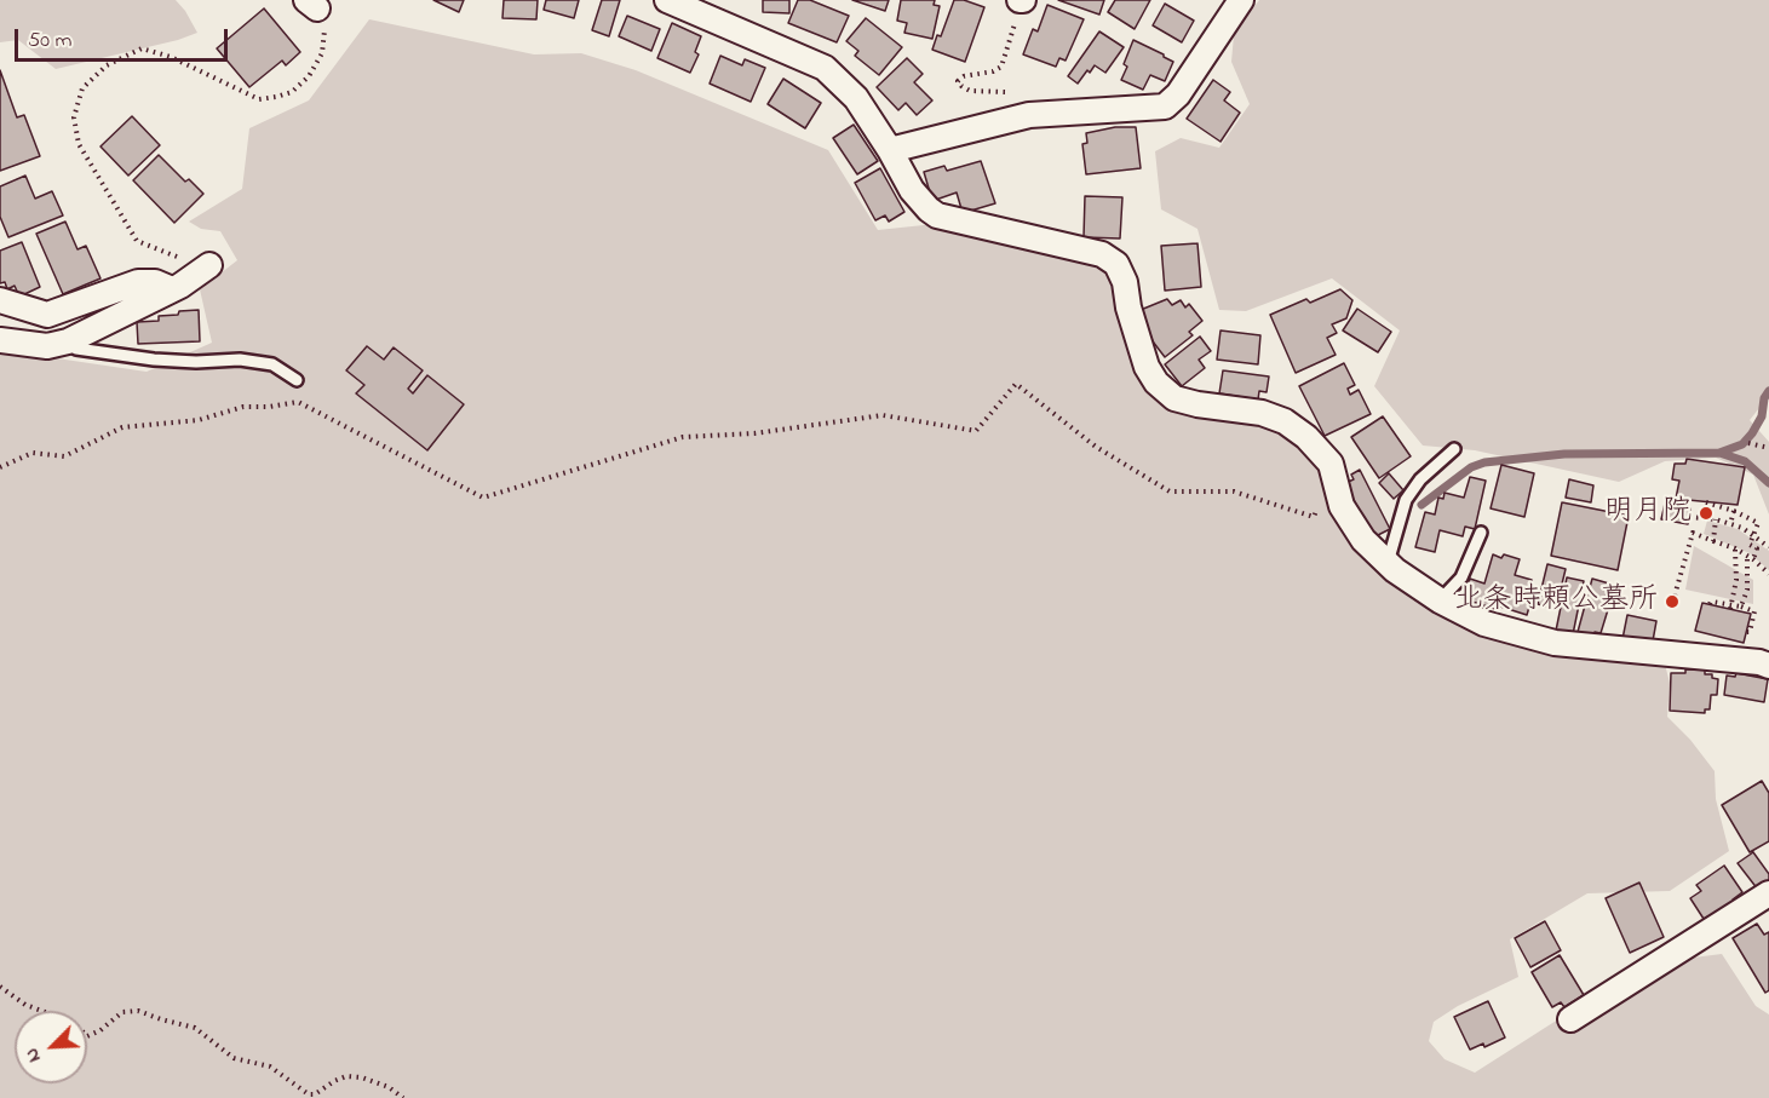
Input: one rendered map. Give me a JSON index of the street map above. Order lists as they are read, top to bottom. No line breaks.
{"places":["明月院","北条時頼公墓所"],"scale_bar":"50 m","north":"bottom left"}
